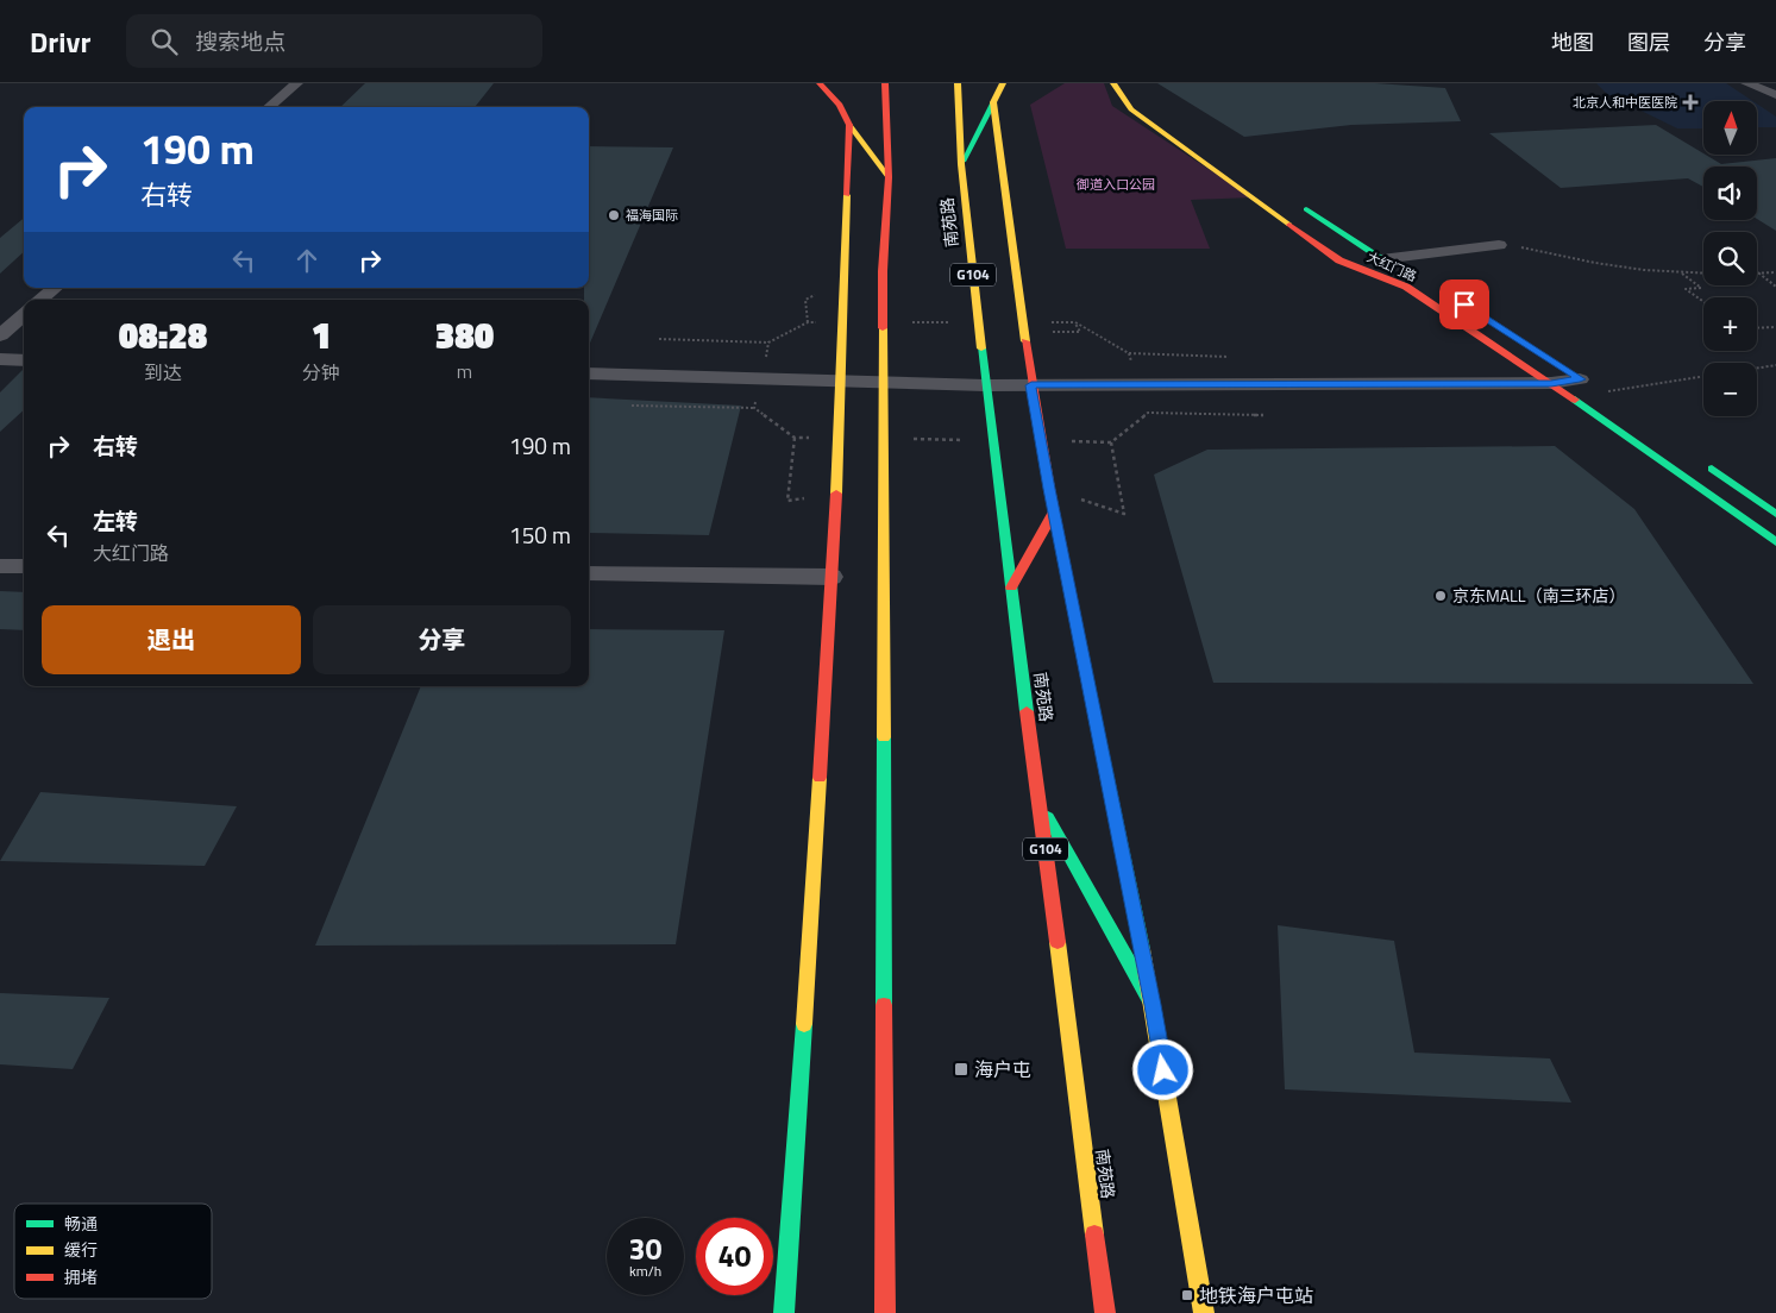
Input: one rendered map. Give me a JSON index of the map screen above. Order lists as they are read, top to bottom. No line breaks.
{"streets":{"main road":["南苑路","大红门路","G104"]},"parks":["御道入口公园"],"places":{"health":["北京人和中医医院"],"other":["福海国际","京东MALL（南三环店）"],"transit":["海户屯","地铁海户屯站"]},"legend":["畅通","缓行","拥堵"],"north":"top","page":{"header":"Drivr","search":"搜索地点","nav":["地图","图层","分享"],"map_buttons":["+","−"],"turn":["190 m","右转"],"eta":["08:28","到达","1","分钟","380","m"],"list":[{"name":"右转","value":"190 m"},{"name":"左转","note":"大红门路","value":"150 m"}],"buttons":["退出","分享"],"speed":"30 km/h","limit":"40"}}
